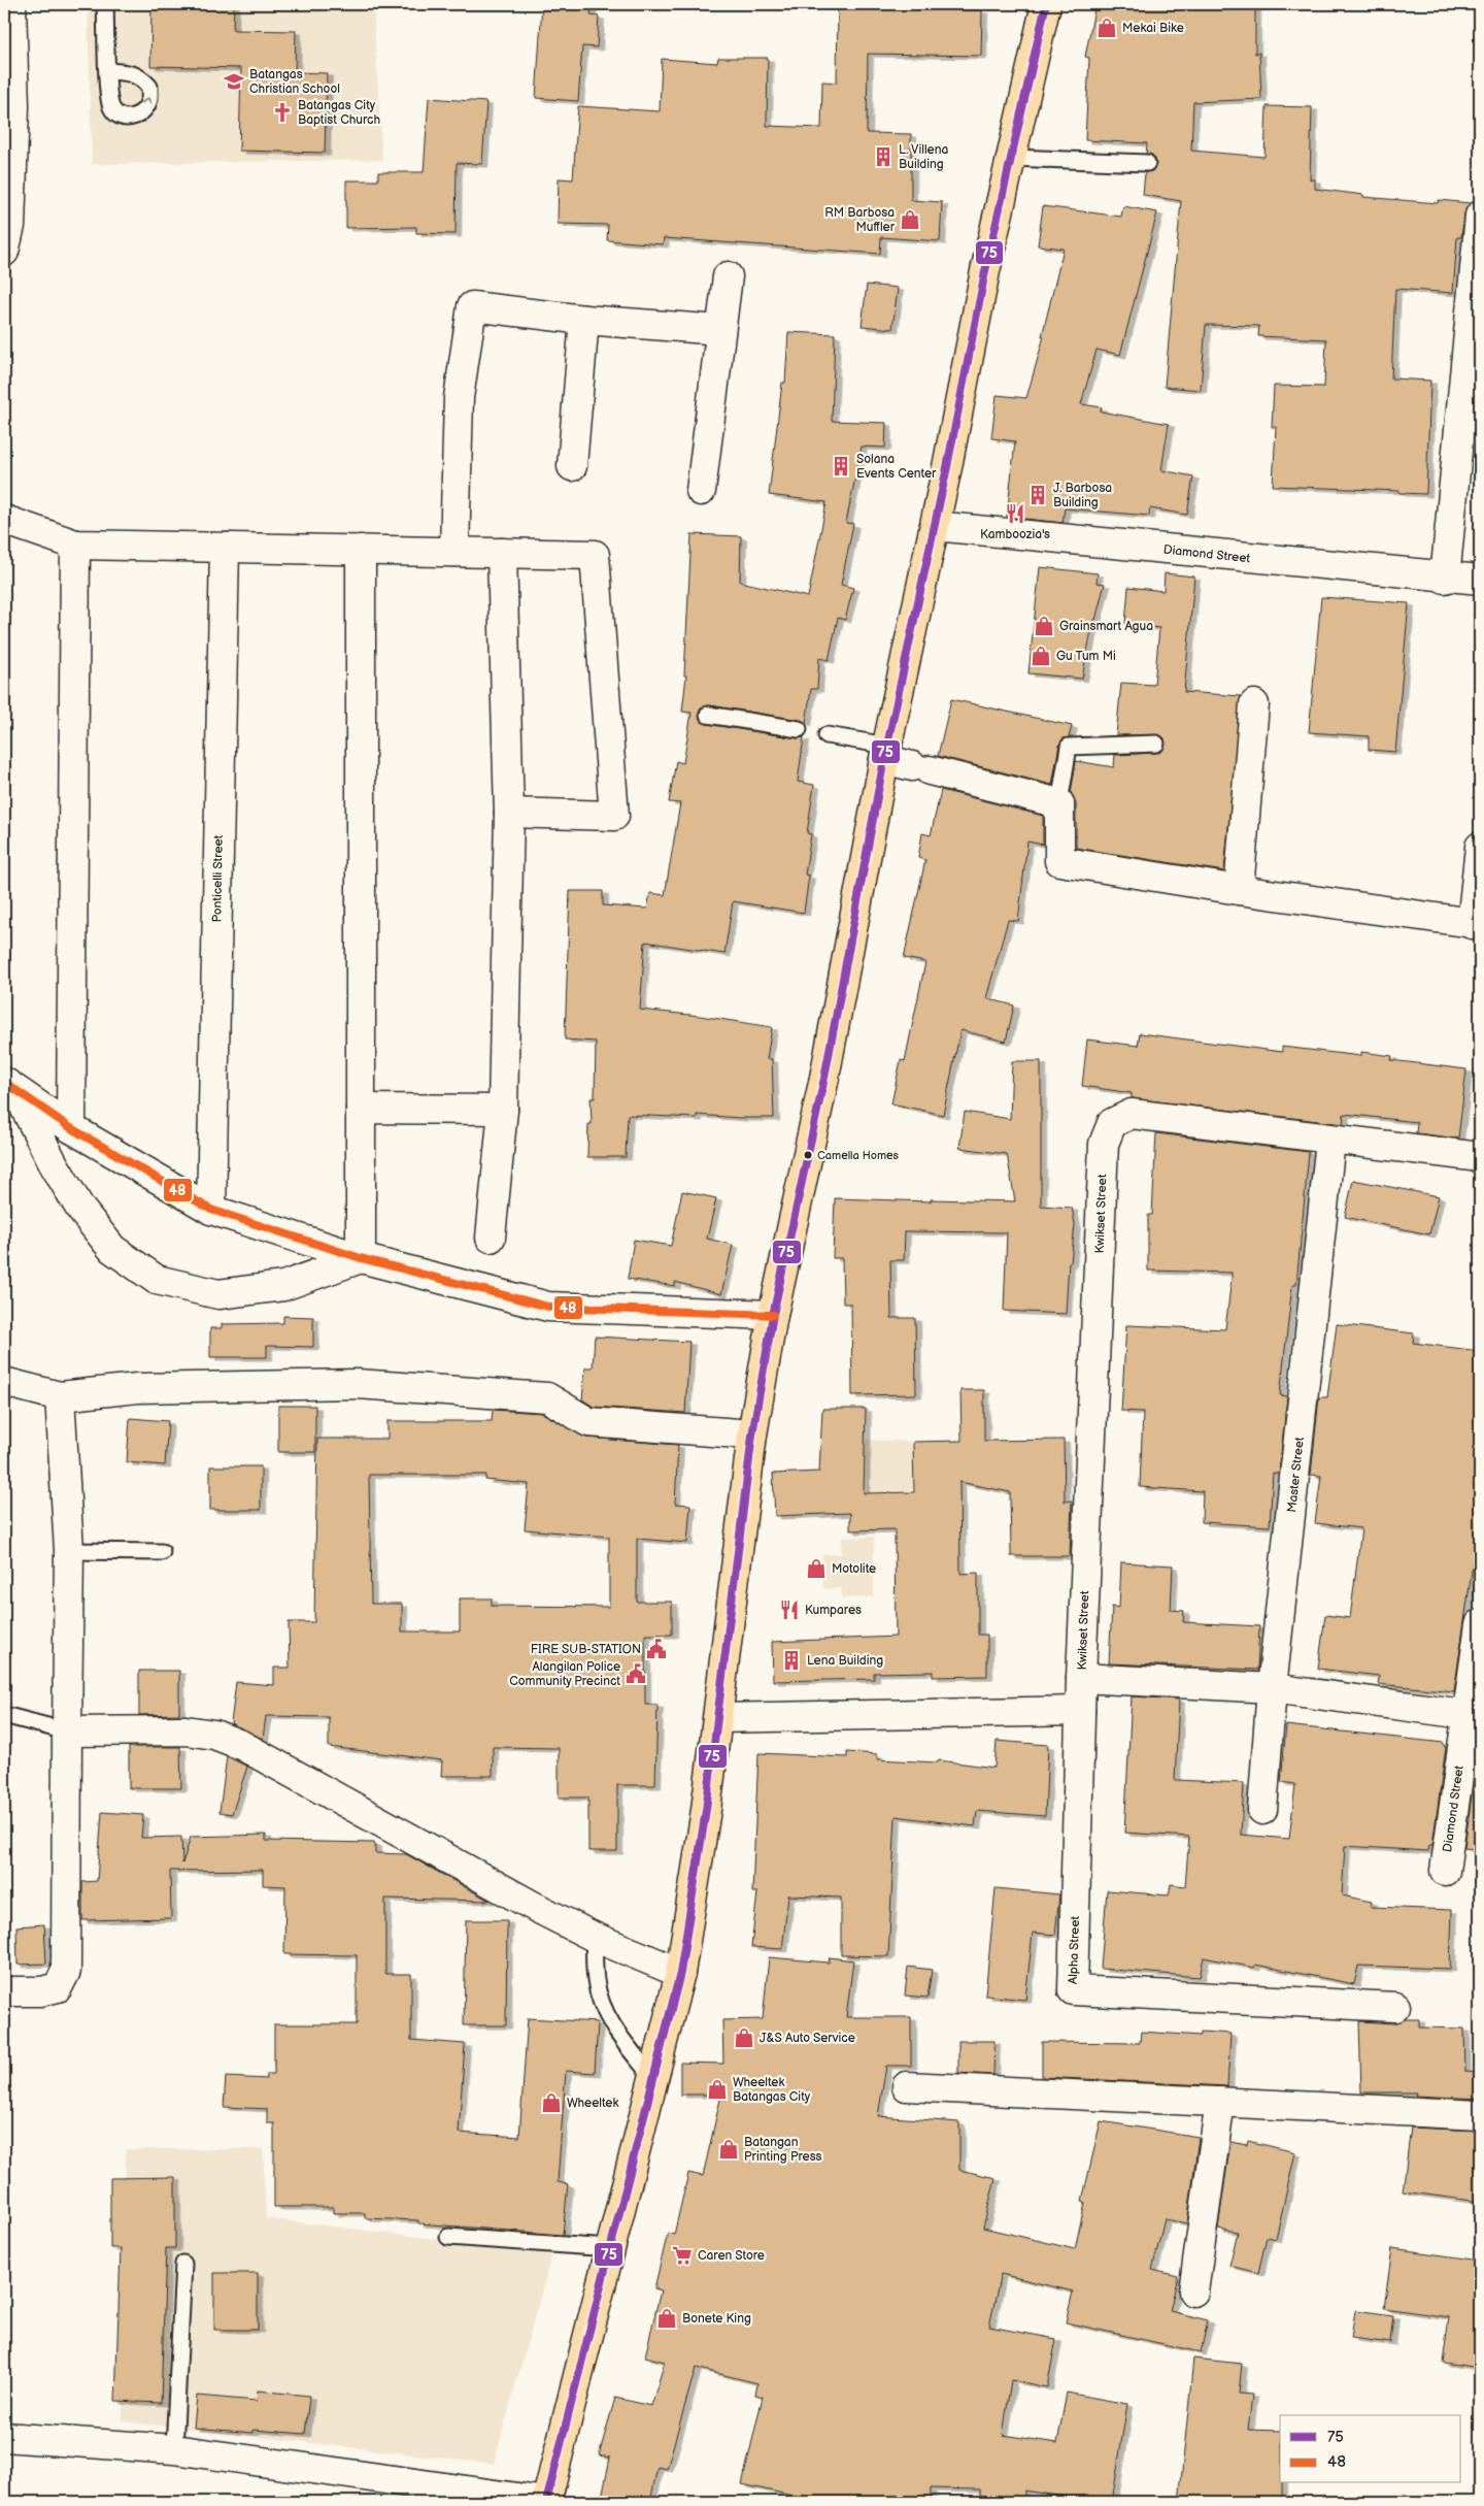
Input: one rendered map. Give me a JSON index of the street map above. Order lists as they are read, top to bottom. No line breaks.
{"streets":{"street":["Diamond Street","Ponticelli Street","Kwikset Street","Master Street","Alpha Street"]},"crossings":[["Kwikset Street","Master Street"],["Kwikset Street","Alpha Street"]],"places":{"shop":["Mekai Bike","RM Barbosa Muffler","Grainsmart Agua","Gu Tum Mi","Motolite","J&S Auto Service","Wheeltek Batangas City","Wheeltek","Batangan Printing Press","Bonete King"],"school or university":["Batangas Christian School"],"church":["Batangas City Baptist Church"],"building":["L. Villena Building","Solana Events Center","J. Barbosa Building","Lena Building"],"restaurant":["Kamboozia's","Kumpares"],"other":["Camella Homes"],"public building":["FIRE SUB-STATION","Alangilan Police Community Precinct"],"supermarket":["Caren Store"]},"lines":["transit line 75","transit line 48"],"legend":["75","48"]}
